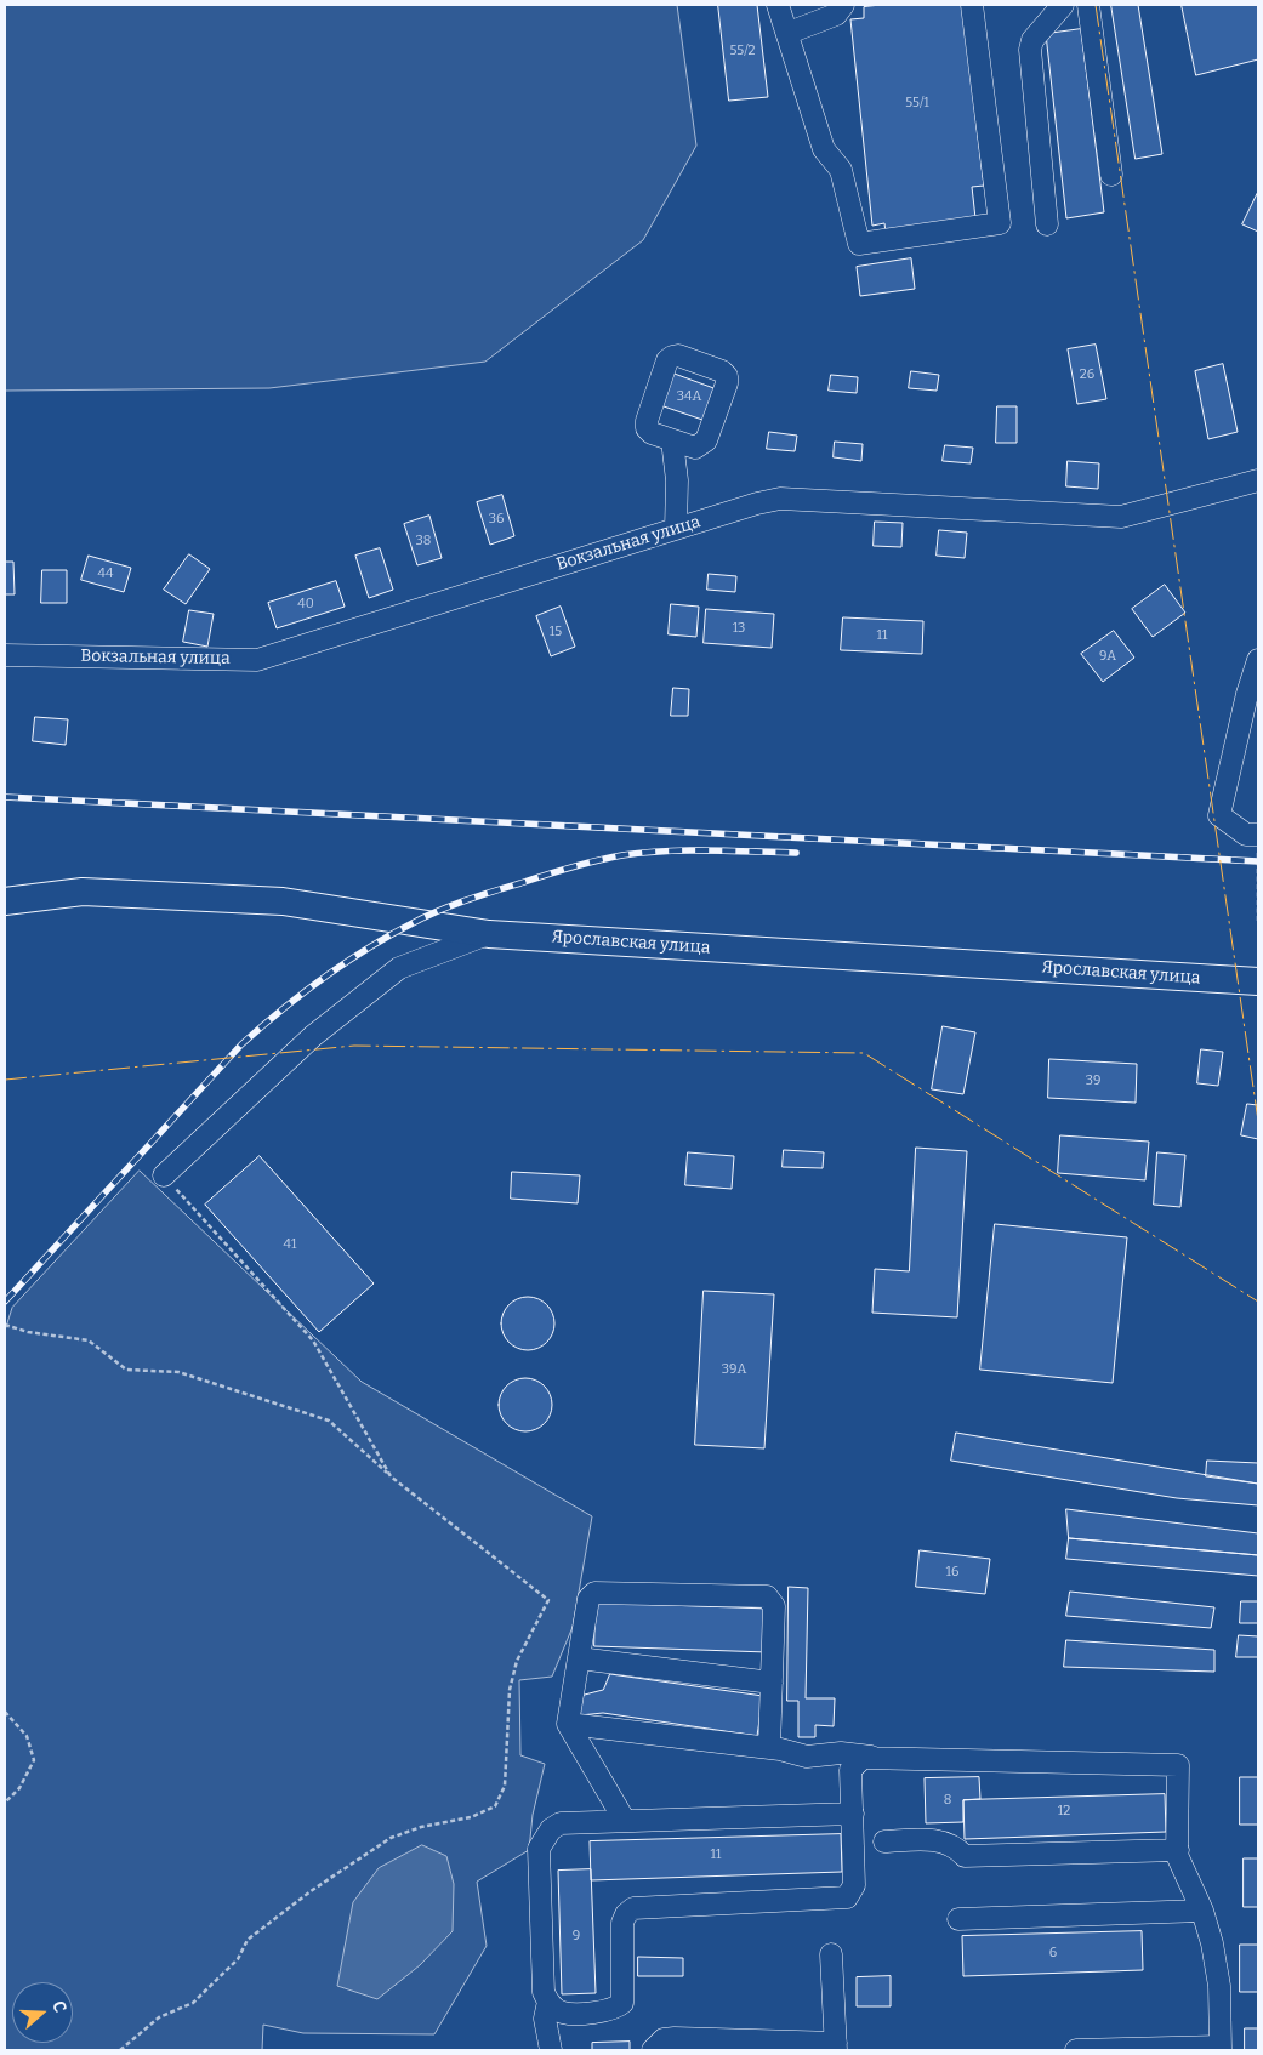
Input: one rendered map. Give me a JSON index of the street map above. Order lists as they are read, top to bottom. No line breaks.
{"streets":{"main road":["Ярославская улица"],"street":["Вокзальная улица"]},"house_numbers":["55/2","55/1","26","34А","36","38","44","40","13","15","11","9А","39","41","39А","16","8","12","11","9","6"],"north":"right"}
